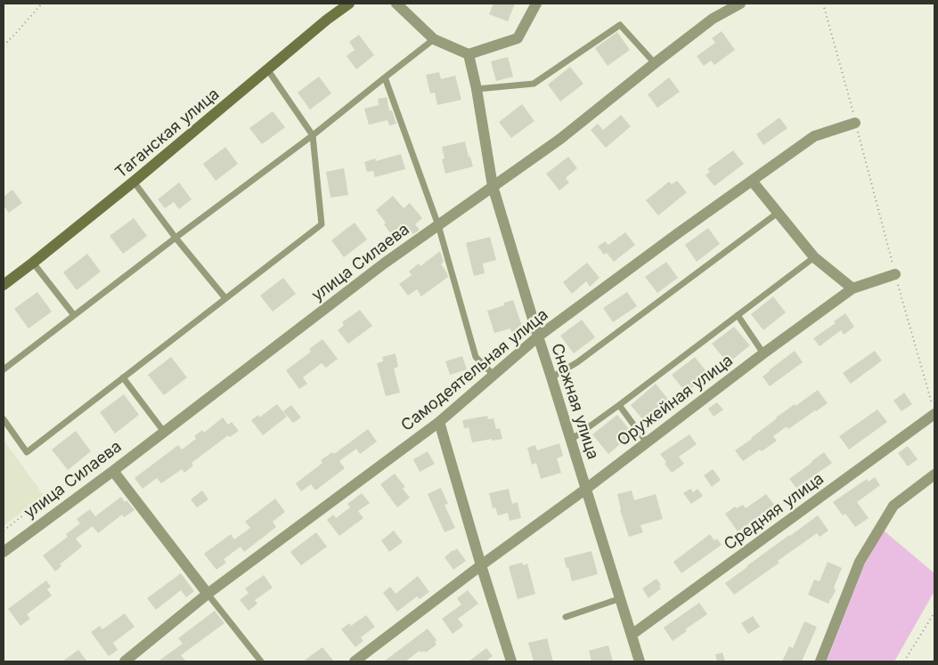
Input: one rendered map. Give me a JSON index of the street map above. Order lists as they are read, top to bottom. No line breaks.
{"streets":{"main road":["Таганская улица"],"street":["улица Силаева","Самодеятельная улица","Оружейная улица","Снежная улица","Средняя улица"]},"crossings":[["улица Силаева","Снежная улица"],["Самодеятельная улица","Снежная улица"],["Оружейная улица","Снежная улица"],["Снежная улица","Средняя улица"]]}
